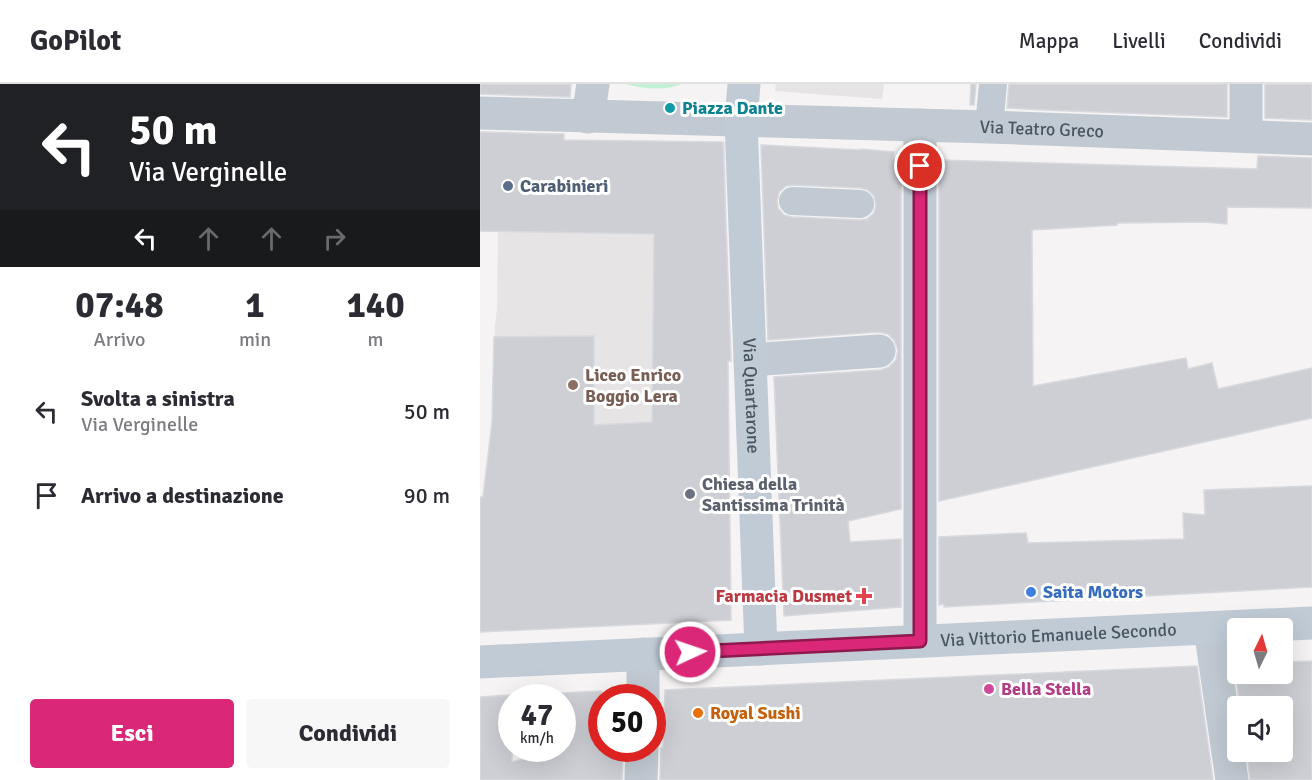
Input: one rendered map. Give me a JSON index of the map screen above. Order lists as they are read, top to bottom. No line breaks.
{"streets":{"main road":["Via Quartarone","Via Vittorio Emanuele Secondo"],"street":["Via Teatro Greco"]},"crossings":[["Via Teatro Greco","Via Quartarone"],["Via Quartarone","Via Vittorio Emanuele Secondo"]],"places":{"other":["Piazza Dante","Carabinieri","Liceo Enrico Boggio Lera","Chiesa della Santissima Trinità","Saita Motors","Bella Stella","Royal Sushi"],"health":["Farmacia Dusmet"]},"north":"top","page":{"header":"GoPilot","nav":["Mappa","Livelli","Condividi"],"turn":["50 m","Via Verginelle"],"eta":["07:48","Arrivo","1","min","140","m"],"list":[{"name":"Svolta a sinistra","note":"Via Verginelle","value":"50 m"},{"name":"Arrivo a destinazione","value":"90 m"}],"speed":"47 km/h","limit":"50","buttons":["Esci","Condividi"]}}
